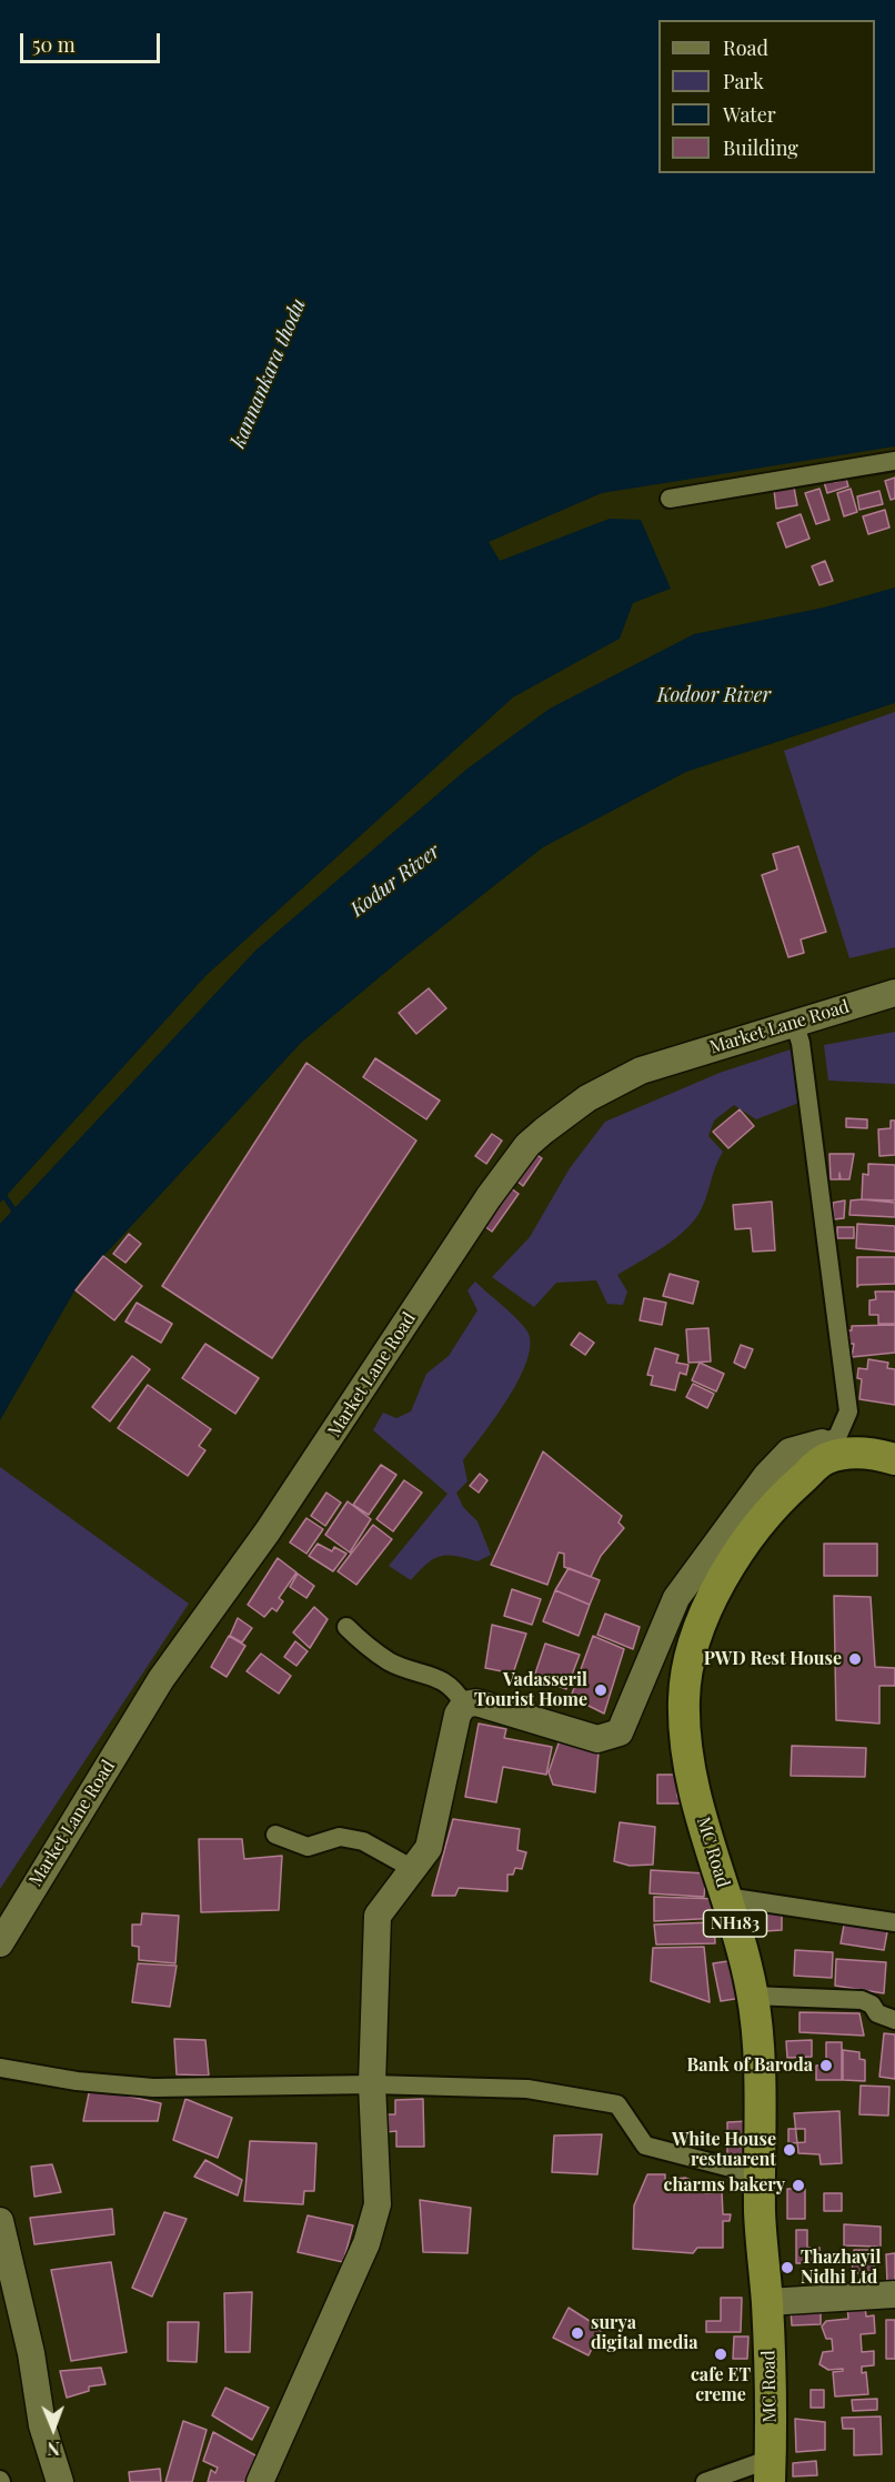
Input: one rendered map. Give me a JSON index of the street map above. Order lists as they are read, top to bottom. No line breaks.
{"streets":{"highway":["MC Road","NH183"],"main road":["Market Lane Road"]},"water":["kannankara thodu","Kodoor River","Kodur River"],"places":["PWD Rest House","Vadasseril Tourist Home","Bank of Baroda","White House restuarent","charms bakery","Thazhayil Nidhi Ltd","surya digital media","cafe ET creme"],"legend":["Road","Park","Water","Building"],"scale_bar":"50 m","north":"bottom"}
